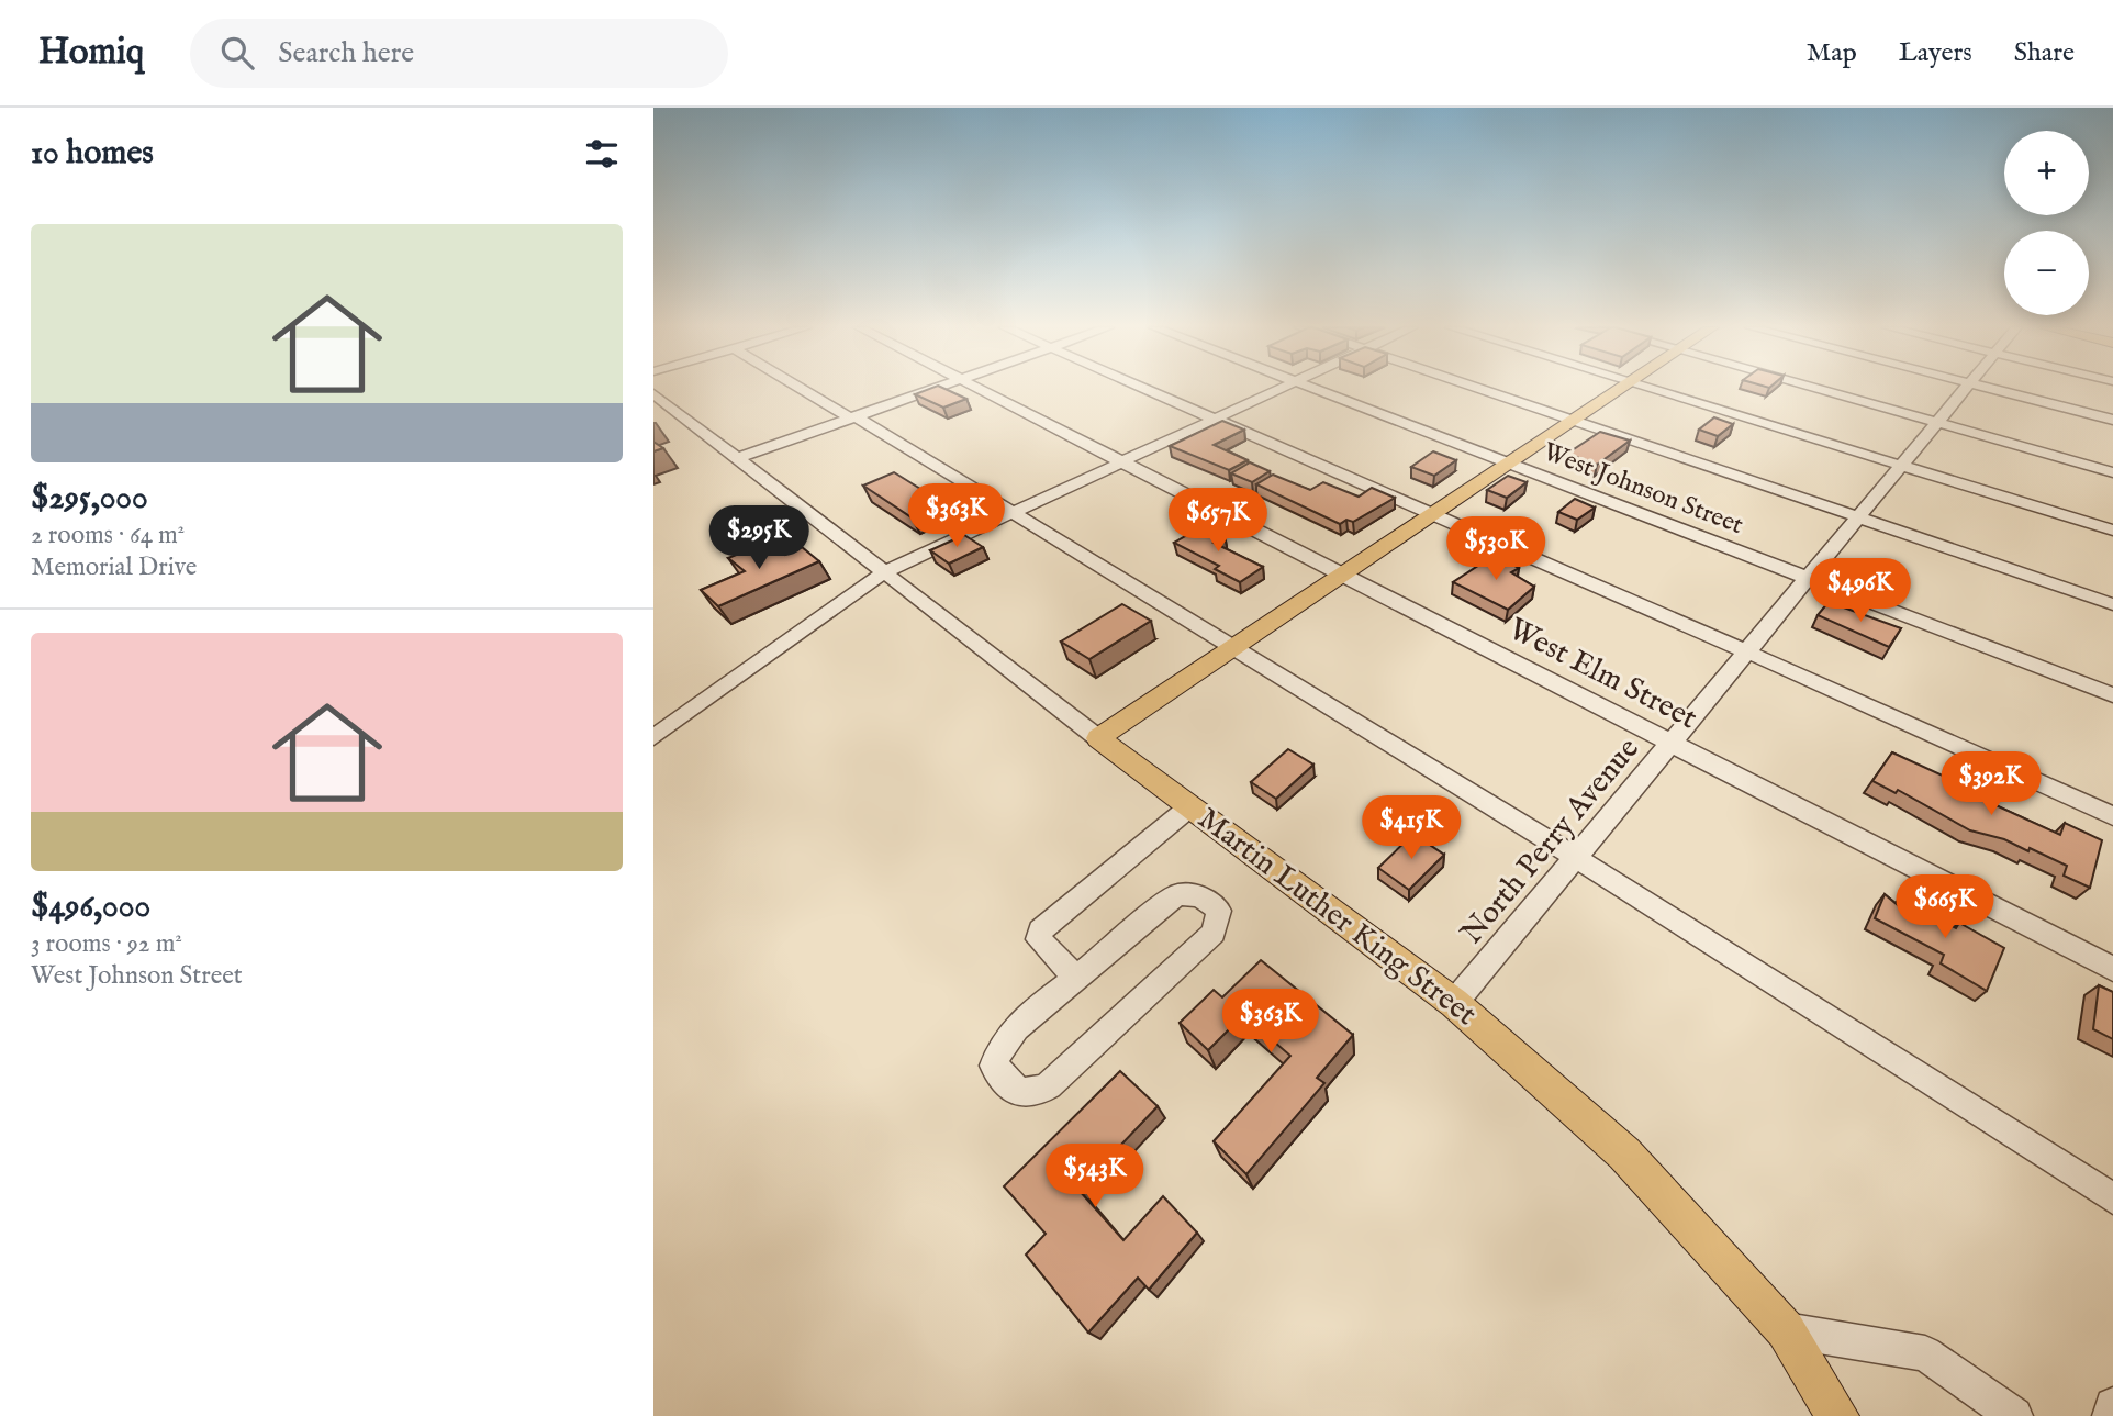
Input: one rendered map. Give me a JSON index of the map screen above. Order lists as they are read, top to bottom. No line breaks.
{"streets":{"main road":["Martin Luther King Street"],"street":["West Johnson Street","West Elm Street","North Perry Avenue"]},"crossings":[["West Johnson Street","North Perry Avenue"],["West Elm Street","North Perry Avenue"],["North Perry Avenue","Martin Luther King Street"]],"page":{"header":"Homiq","search":"Search here","nav":["Map","Layers","Share"],"heading":"10 homes","map_buttons":["+","−"],"list":[{"name":"$295,000","note":"2 rooms · 64 m² · Memorial Drive"},{"name":"$496,000","note":"3 rooms · 92 m² · West Johnson Street"}],"price":["$363K","$657K","$295K","$530K","$496K","$392K","$415K","$665K","$363K","$543K"]}}
